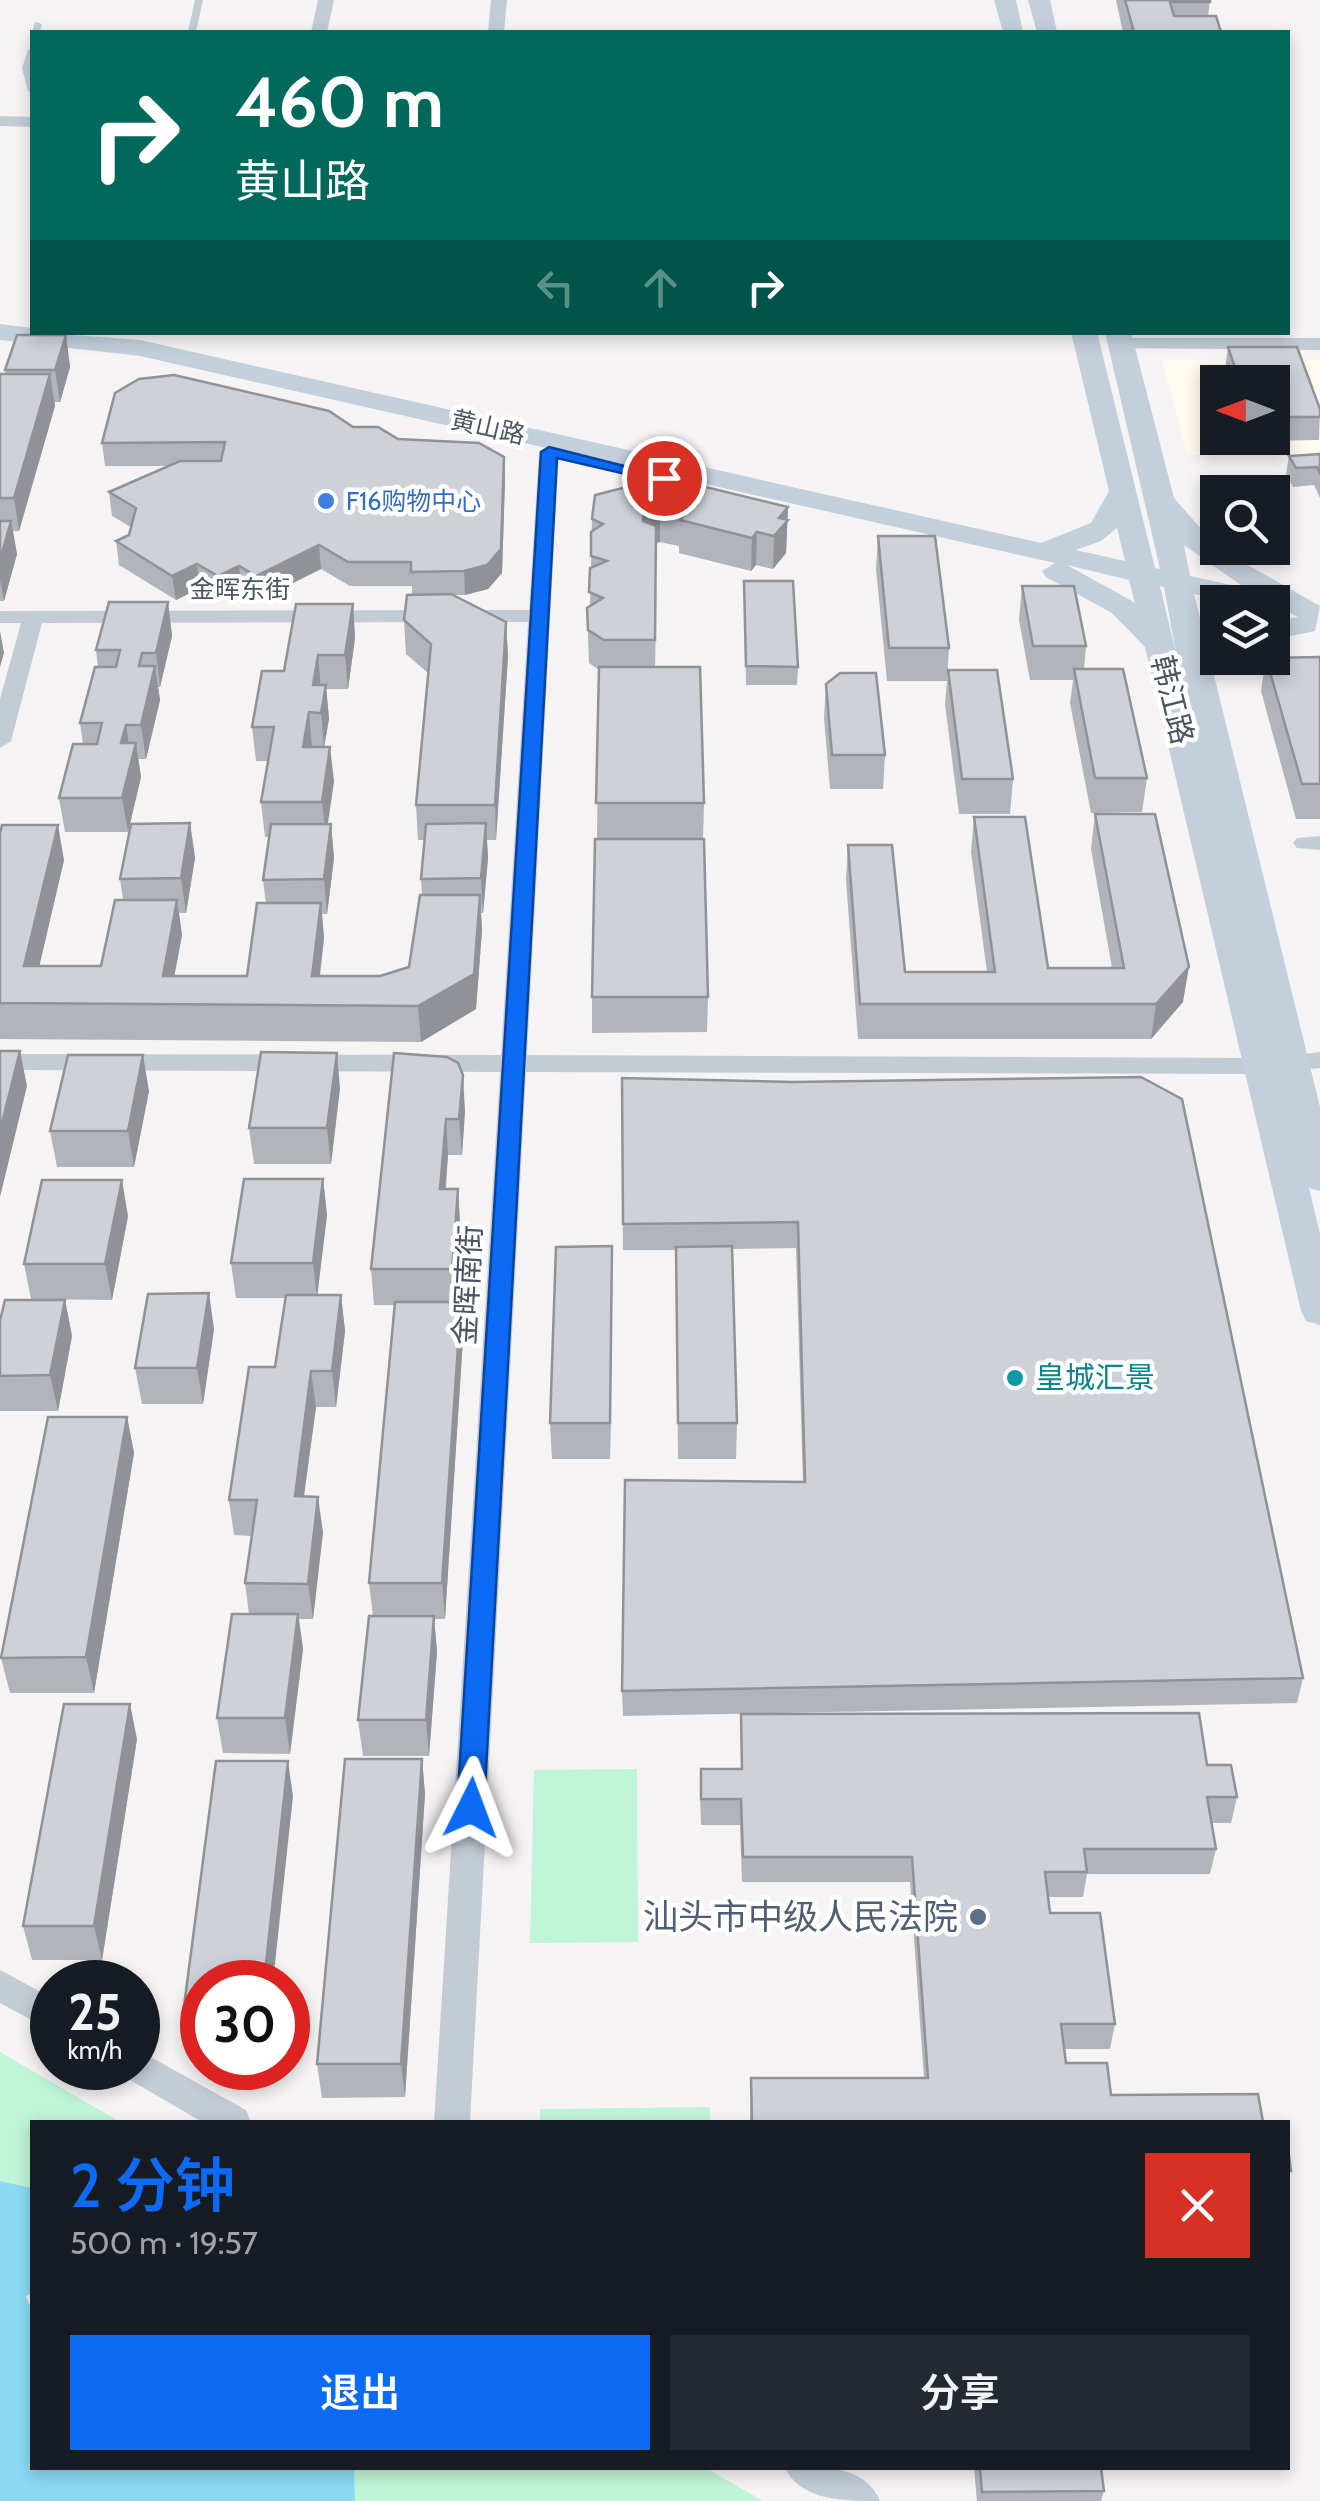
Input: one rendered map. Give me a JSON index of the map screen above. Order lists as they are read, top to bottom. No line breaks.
{"streets":{"street":["黄山路","金晖东街","韩江路","金晖南街"]},"crossings":[["黄山路","韩江路"],["黄山路","金晖南街"],["金晖东街","金晖南街"]],"places":["F16购物中心","皇城汇景","汕头市中级人民法院"],"north":"left","page":{"turn":["460 m","黄山路"],"speed":"25 km/h","limit":"30","heading":["2 分钟","500 m · 19:57"],"buttons":["退出","分享"]}}
